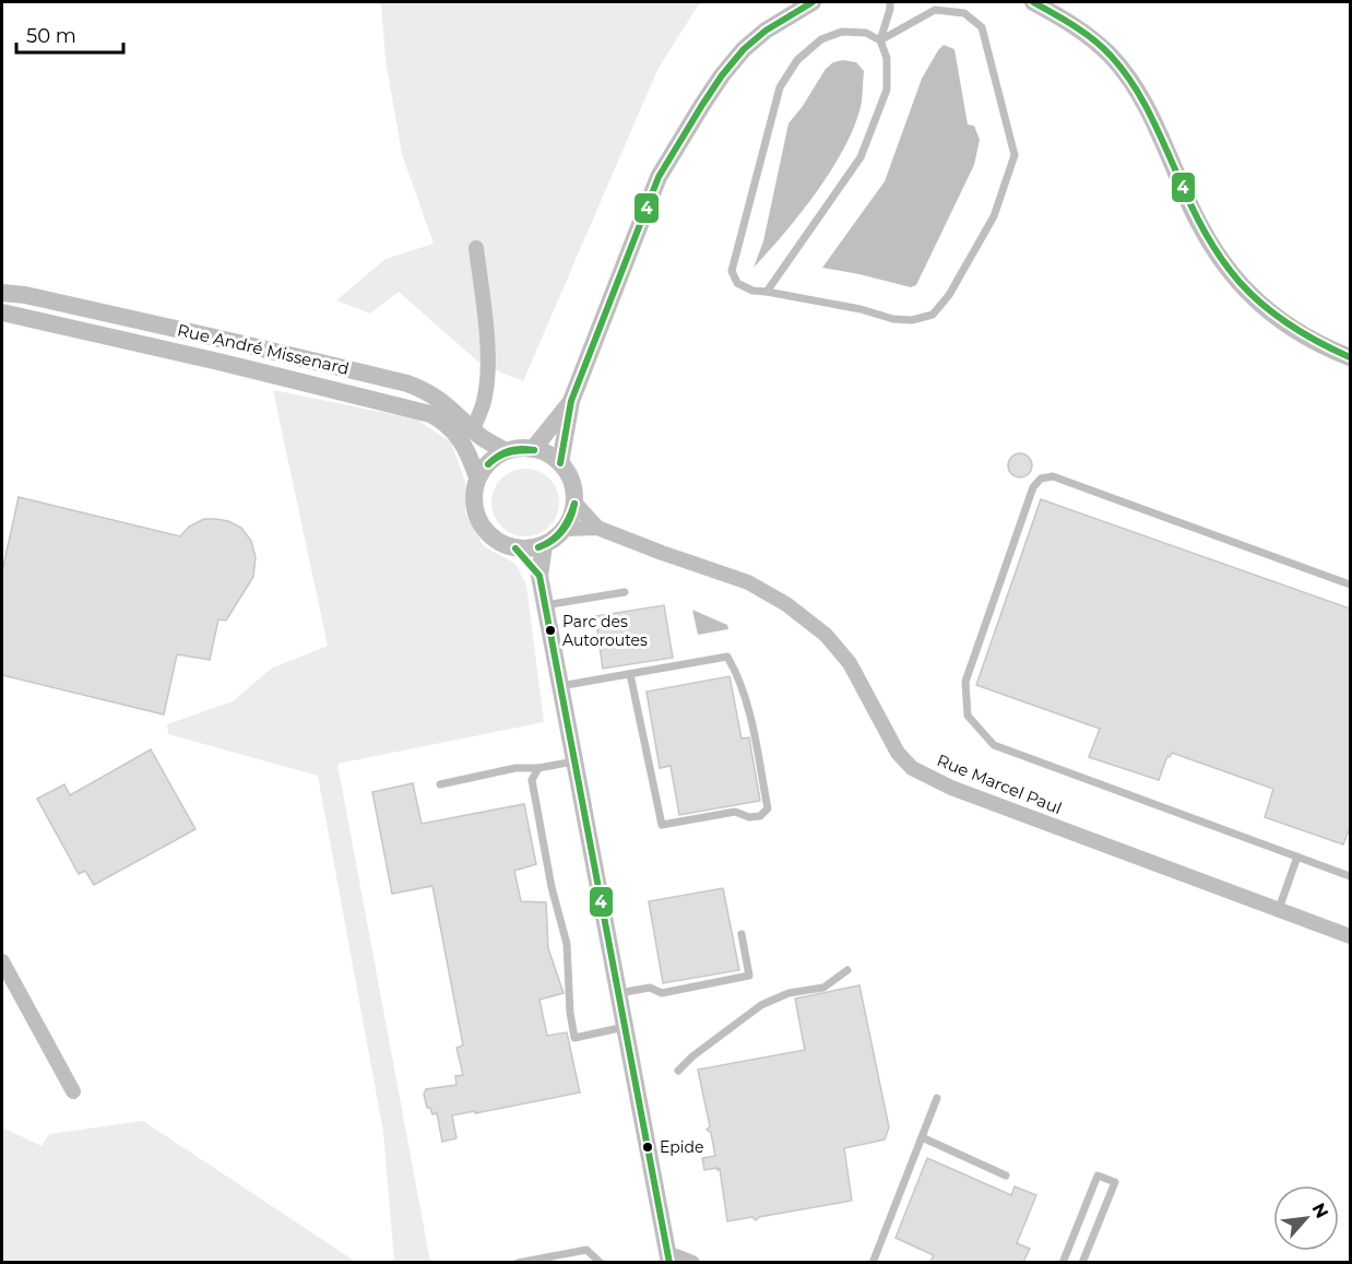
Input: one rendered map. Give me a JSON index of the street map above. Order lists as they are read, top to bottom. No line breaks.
{"streets":{"street":["Rue André Missenard","Rue Marcel Paul"]},"crossings":[["Rue André Missenard","Rue Marcel Paul"]],"places":["Parc des Autoroutes","Epide"],"lines":["transit line 4"],"scale_bar":"50 m","north":"top right"}
